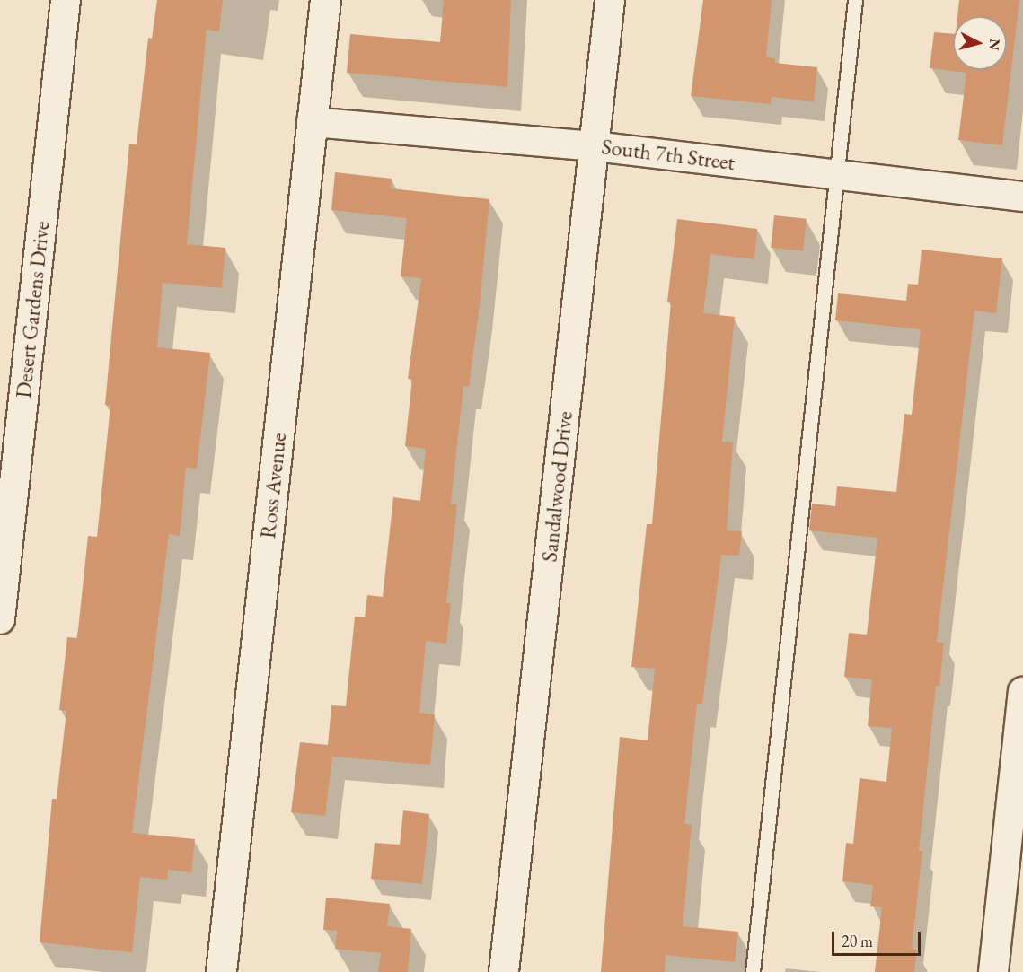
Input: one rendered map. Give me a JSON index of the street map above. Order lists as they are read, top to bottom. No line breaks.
{"streets":{"street":["South 7th Street","Desert Gardens Drive","Ross Avenue","Sandalwood Drive"]},"crossings":[["South 7th Street","Ross Avenue"],["South 7th Street","Sandalwood Drive"]],"scale_bar":"20 m","north":"right"}
